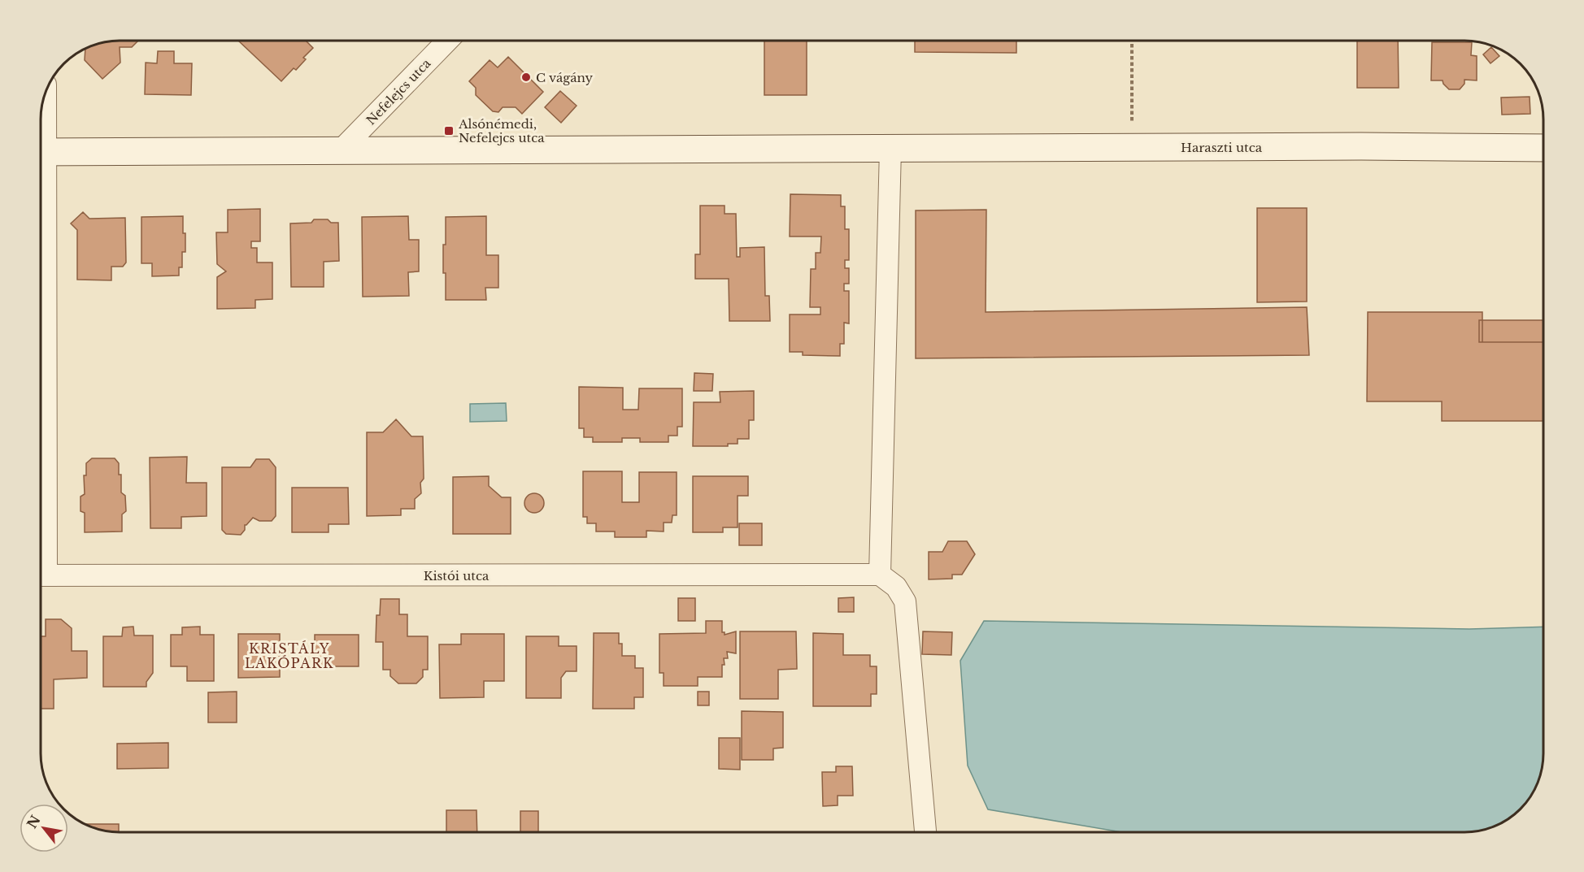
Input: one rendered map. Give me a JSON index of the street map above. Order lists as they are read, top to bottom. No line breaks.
{"streets":{"main road":["Haraszti utca"],"street":["Nefelejcs utca","Kistói utca"]},"crossings":[["Nefelejcs utca","Haraszti utca"]],"districts":["KRISTÁLY LAKÓPARK"],"places":{"other":["C vágány"],"transit":["Alsónémedi, Nefelejcs utca"]},"north":"top left"}
